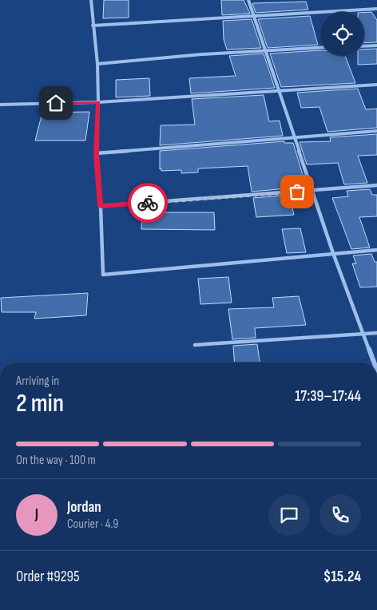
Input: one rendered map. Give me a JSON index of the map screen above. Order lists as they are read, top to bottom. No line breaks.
{"page":{"heading":["2 min","Arriving in","17:39–17:44"],"panel":["Jordan","Courier · 4.9","Order #9295","$15.24"],"bar":"On the way · 100 m","round":"J"}}
